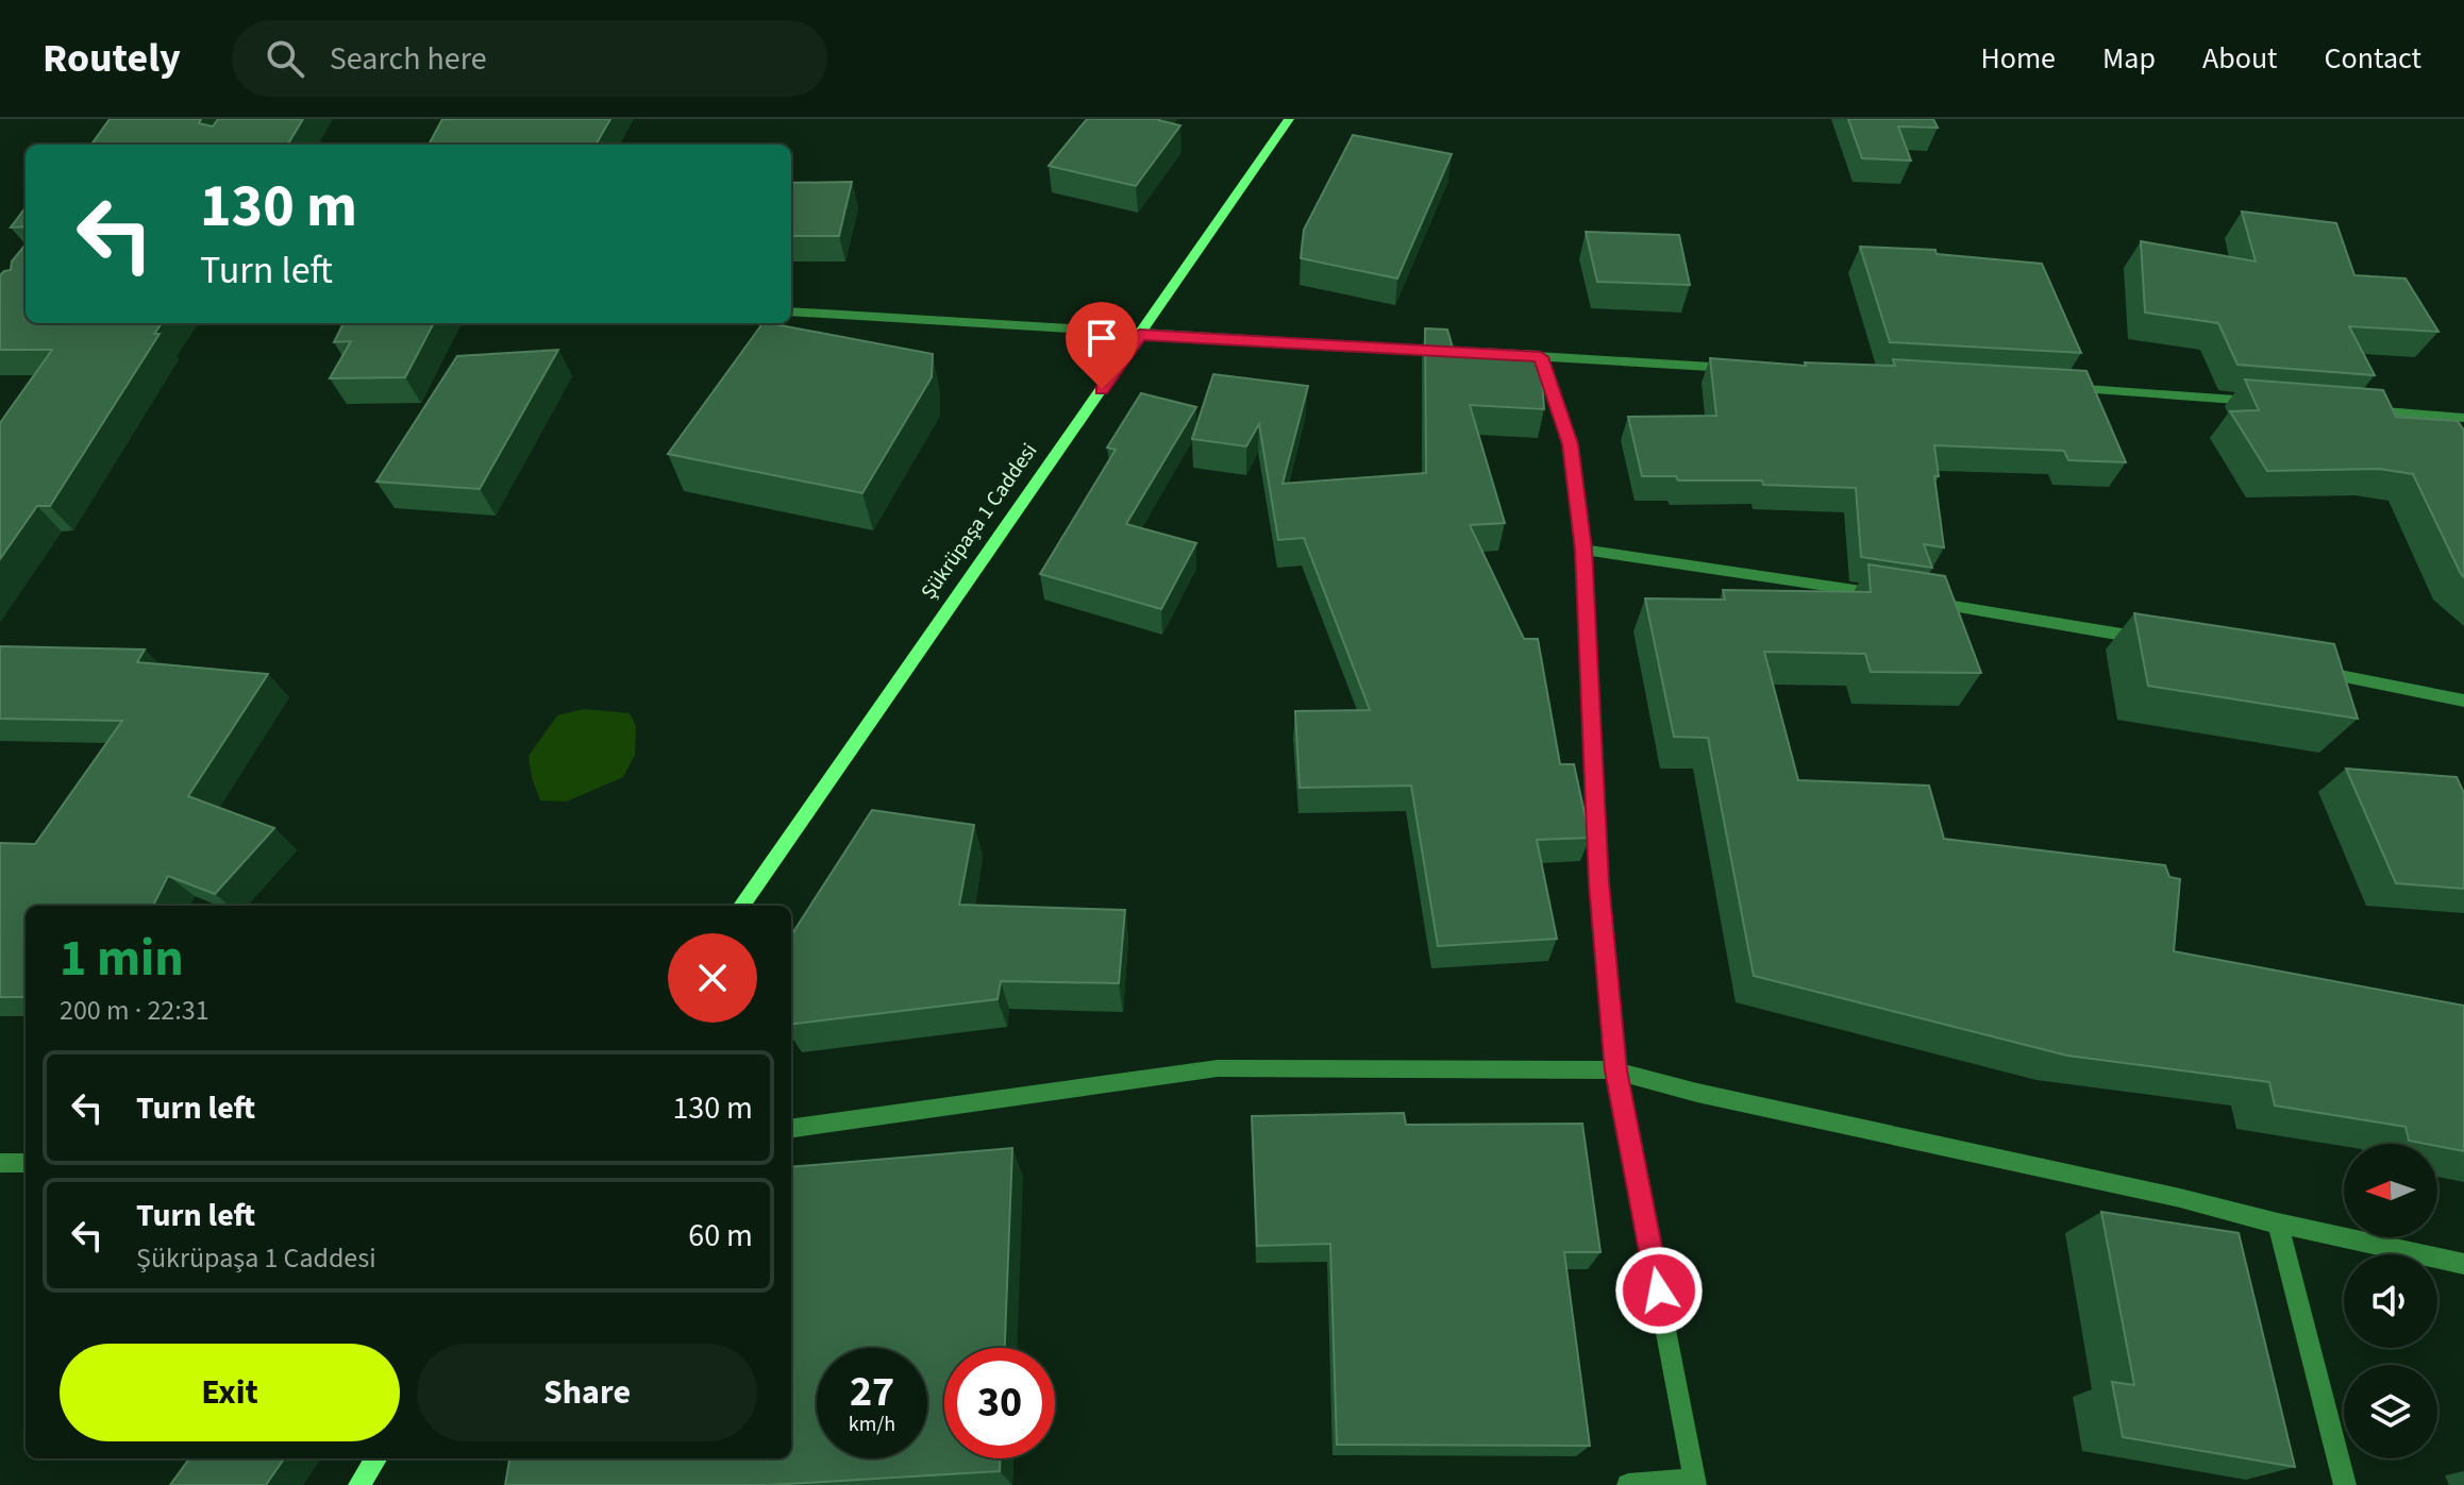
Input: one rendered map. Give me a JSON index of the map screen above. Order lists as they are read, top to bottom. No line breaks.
{"streets":{"main road":["Şükrüpaşa 1 Caddesi"]},"north":"left","page":{"header":"Routely","search":"Search here","nav":["Home","Map","About","Contact"],"turn":["130 m","Turn left"],"heading":["1 min","200 m · 22:31"],"list":[{"name":"Turn left","value":"130 m"},{"name":"Turn left","note":"Şükrüpaşa 1 Caddesi","value":"60 m"}],"buttons":["Exit","Share"],"speed":"27 km/h","limit":"30"}}
